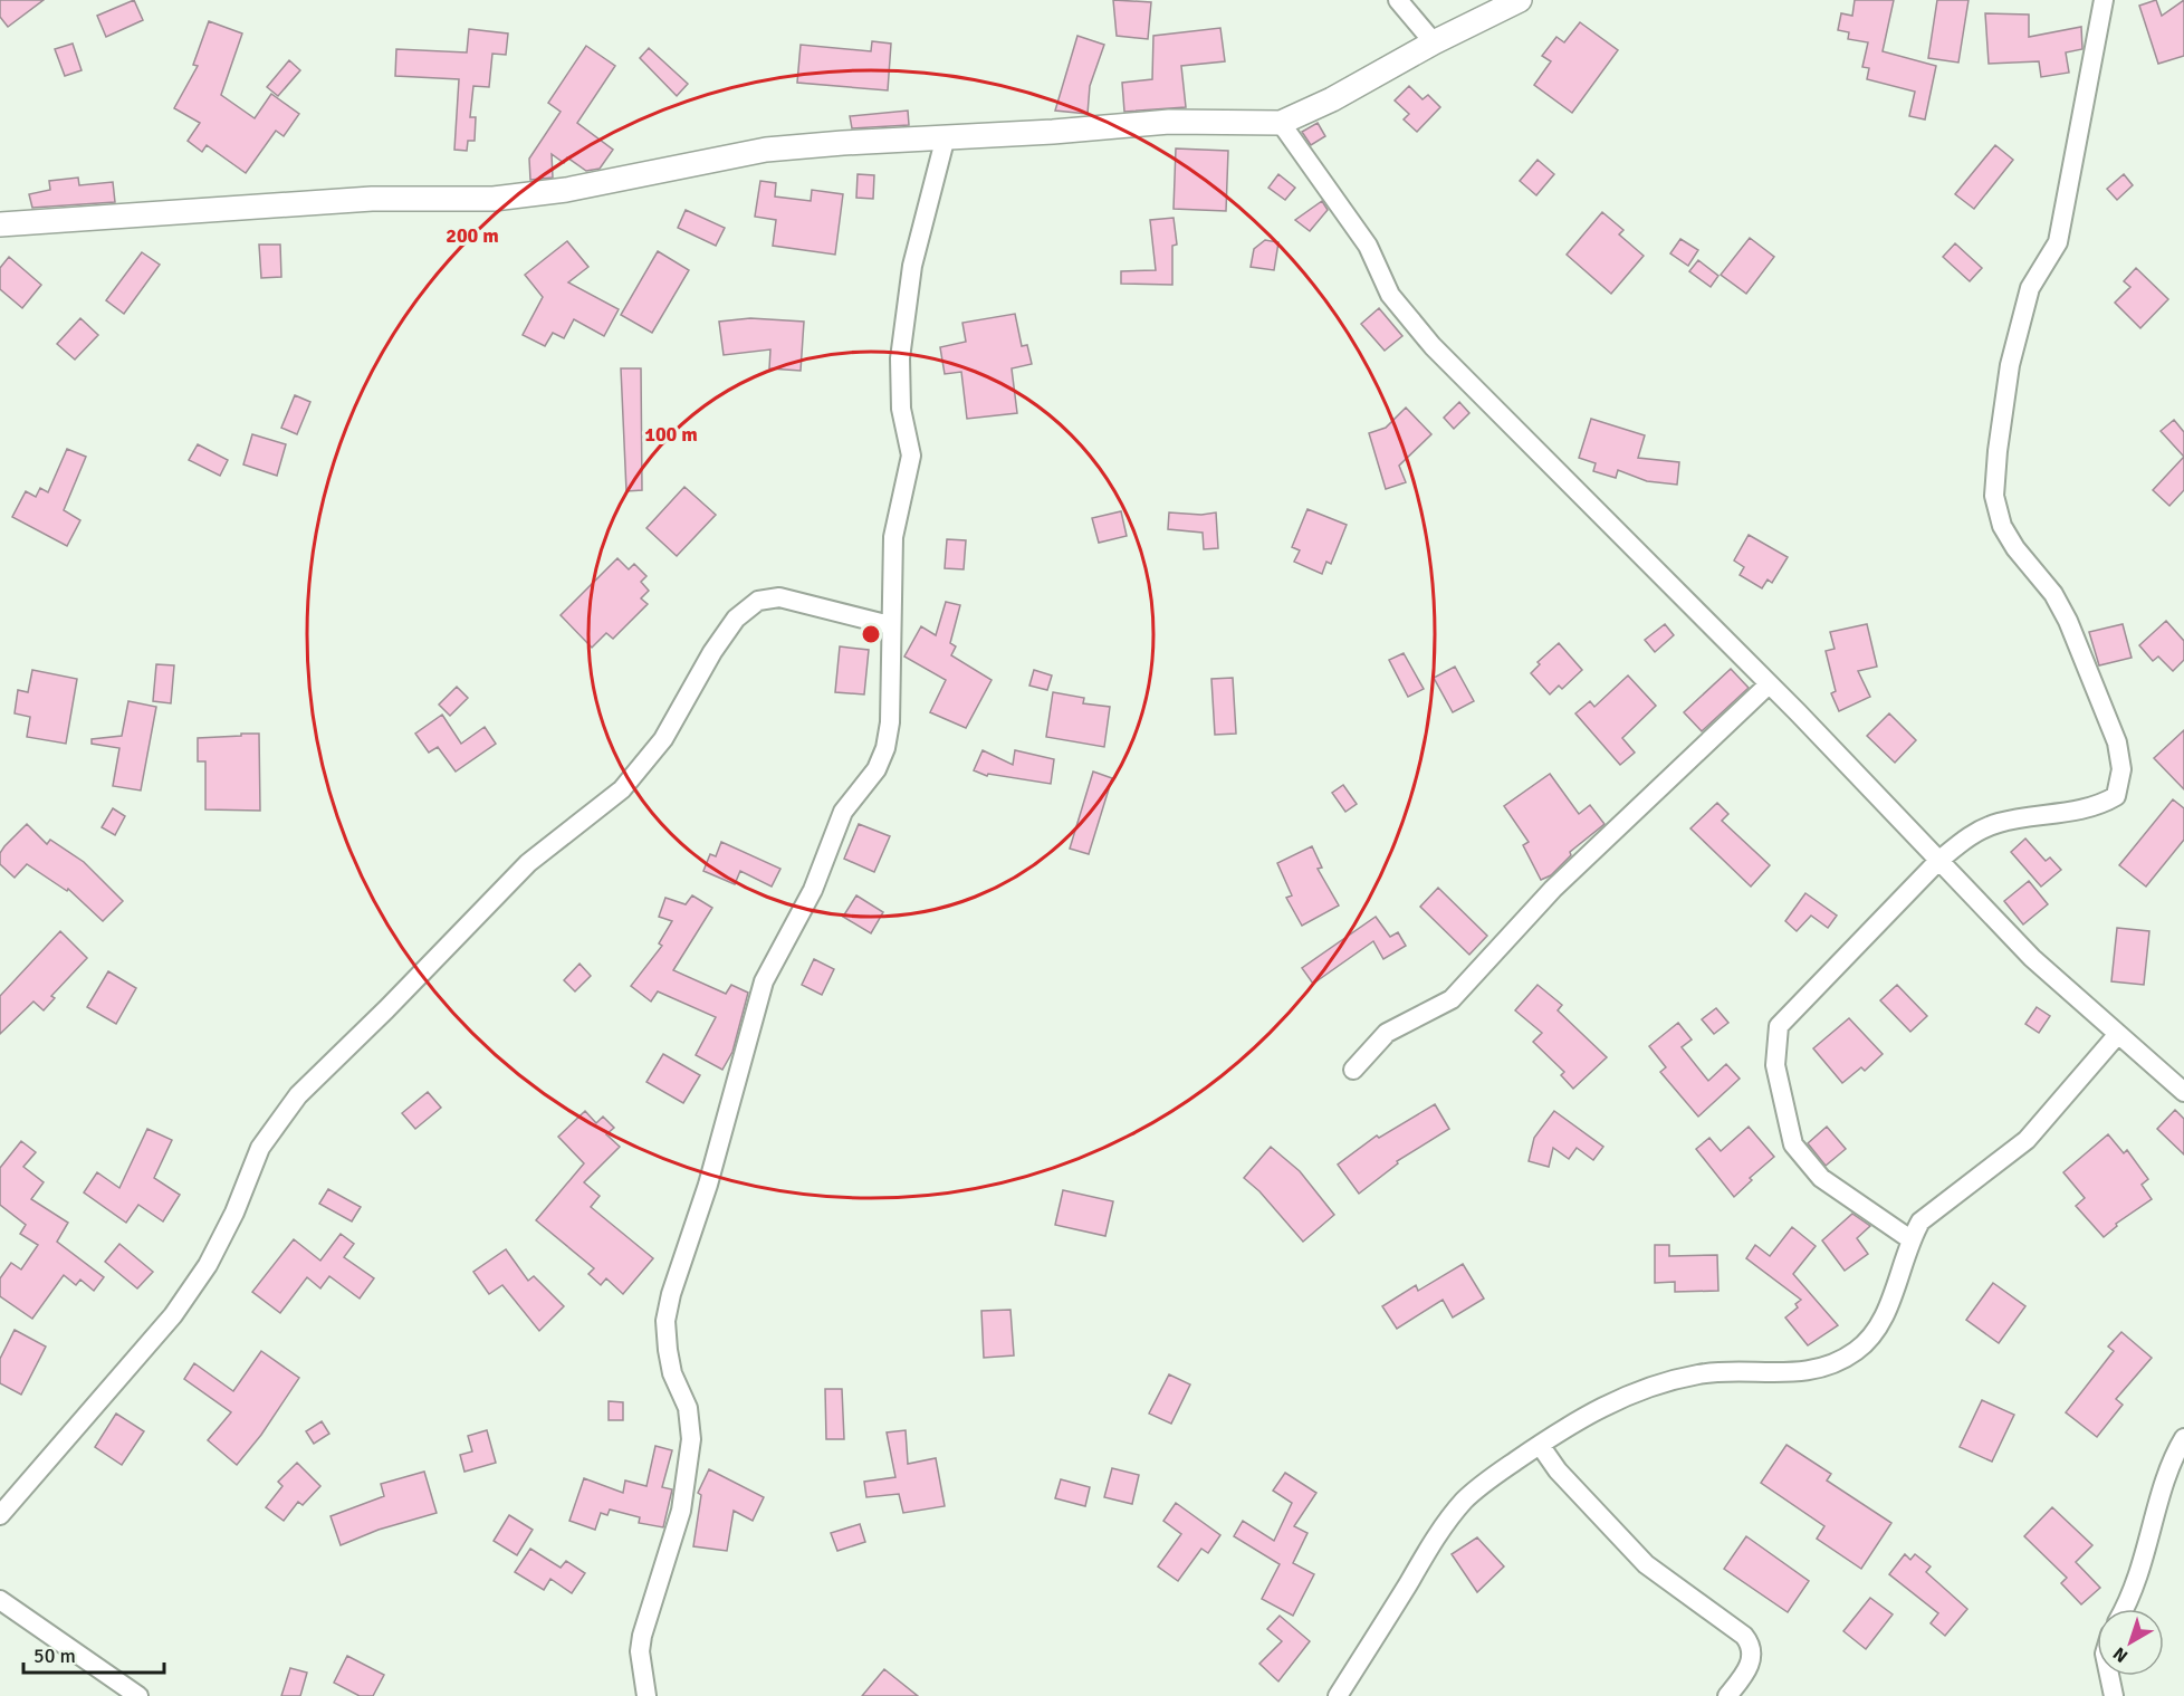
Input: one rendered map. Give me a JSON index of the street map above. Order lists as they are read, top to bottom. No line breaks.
{"scale_bar":"50 m","north":"bottom left","rings":["200 m","100 m"]}
